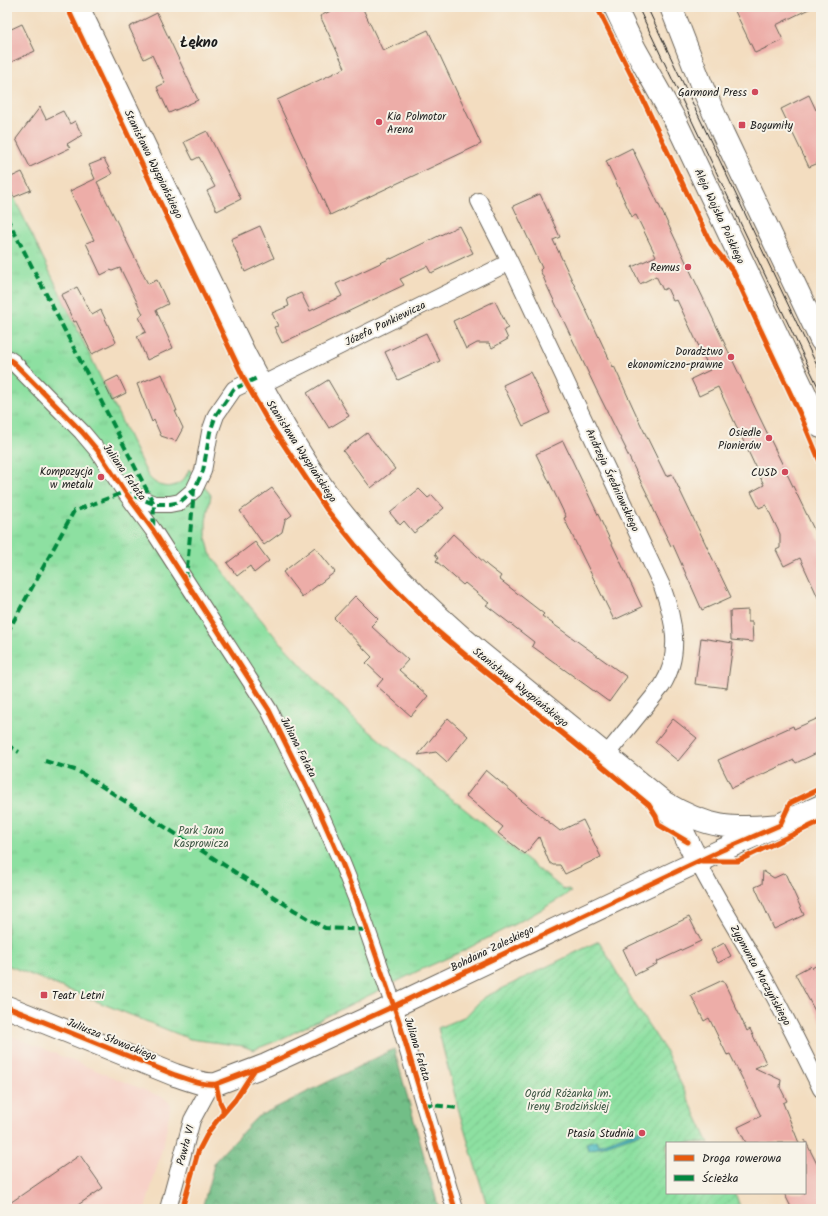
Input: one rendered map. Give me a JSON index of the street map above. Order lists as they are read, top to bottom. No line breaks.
{"streets":{"street":["Stanisława Wyspiańskiego","Aleja Wojska Polskiego","Józefa Pankiewicza","Juliana Fałata","Andrzeja Średniawskiego","Bohdana Zaleskiego","Zygmunta Moczyńskiego","Juliusza Słowackiego","Pawła VI"]},"crossings":[["Stanisława Wyspiańskiego","Józefa Pankiewicza"],["Stanisława Wyspiańskiego","Andrzeja Średniawskiego"],["Stanisława Wyspiańskiego","Bohdana Zaleskiego"],["Stanisława Wyspiańskiego","Zygmunta Moczyńskiego"],["Józefa Pankiewicza","Juliana Fałata"],["Józefa Pankiewicza","Andrzeja Średniawskiego"],["Juliana Fałata","Bohdana Zaleskiego"],["Bohdana Zaleskiego","Zygmunta Moczyńskiego"],["Bohdana Zaleskiego","Juliusza Słowackiego"],["Bohdana Zaleskiego","Pawła VI"],["Juliusza Słowackiego","Pawła VI"]],"districts":["Łękno"],"parks":["Park Jana Kasprowicza","Ogród Różanka im. Ireny Brodzińskiej"],"places":{"other":["Garmond Press","Kia Polmotor Arena","Remus","Doradztwo ekonomiczno-prawne","Osiedle Pionierów","CUSD","Kompozycja w metalu","Ptasia Studnia"],"transit":["Bogumiły","Teatr Letni"]},"legend":["Droga rowerowa","Ścieżka"]}
